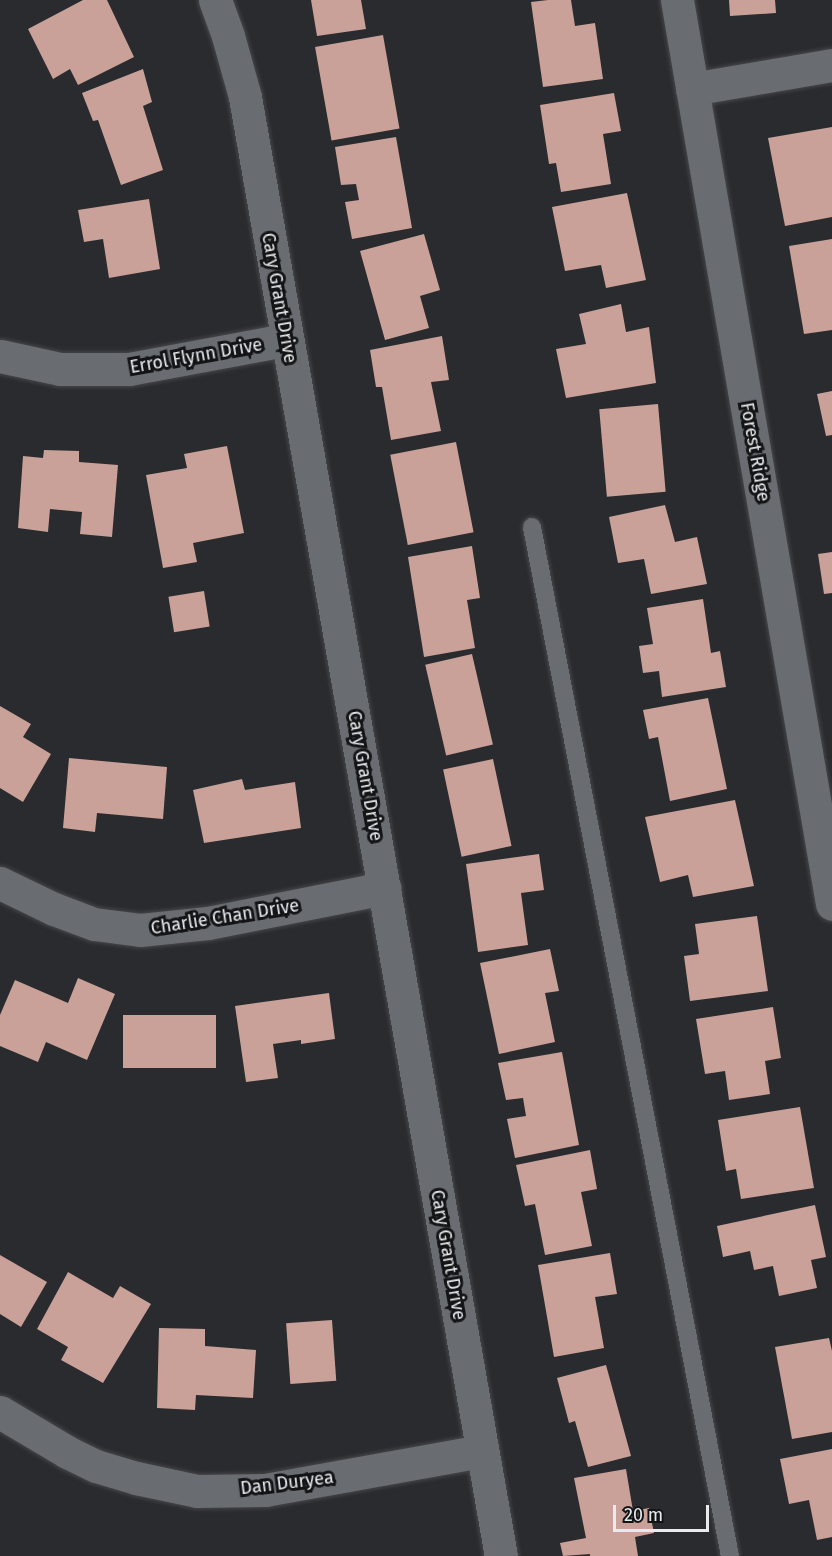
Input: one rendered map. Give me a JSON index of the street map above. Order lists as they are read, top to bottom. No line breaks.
{"streets":{"street":["Cary Grant Drive","Errol Flynn Drive","Forest Ridge","Charlie Chan Drive","Dan Duryea"]},"crossings":[["Cary Grant Drive","Errol Flynn Drive"],["Cary Grant Drive","Charlie Chan Drive"],["Cary Grant Drive","Dan Duryea"]],"scale_bar":"20 m"}
